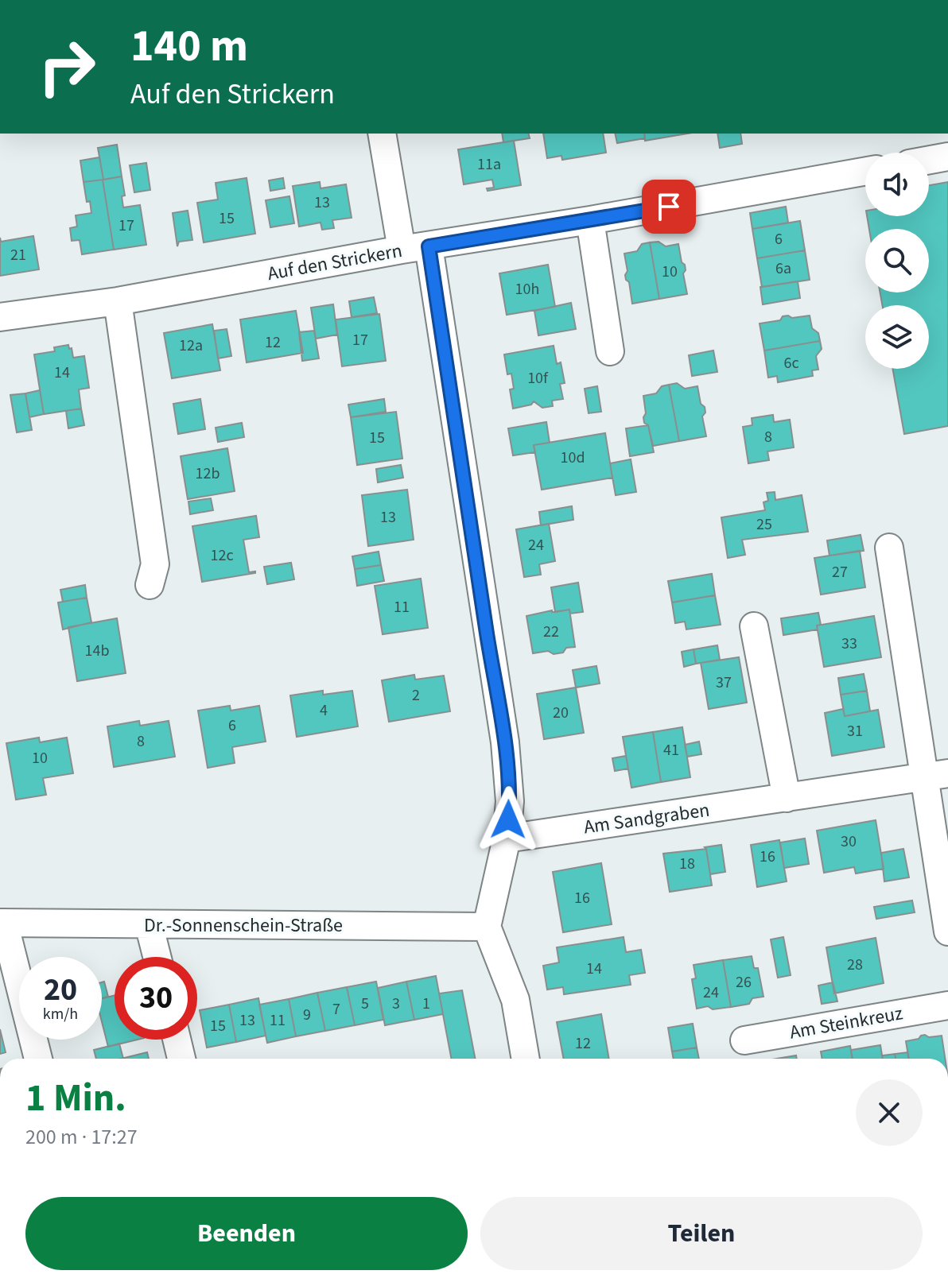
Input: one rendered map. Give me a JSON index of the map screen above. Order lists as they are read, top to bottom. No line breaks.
{"streets":{"street":["Auf den Strickern","Am Sandgraben","Dr.-Sonnenschein-Straße","Am Steinkreuz"]},"house_numbers":["11a","13","15","17","6","21","6a","10","10h","17","12","12a","6c","14","10f","8","15","10d","12b","13","25","24","12c","27","11","22","33","14b","37","2","4","20","6","31","8","41","10","30","16","18","16","28","14","26","24","5","3","1","7","9","13","11","15","12"],"page":{"turn":["140 m","Auf den Strickern"],"speed":"20 km/h","limit":"30","heading":["1 Min.","200 m · 17:27"],"buttons":["Beenden","Teilen"]}}
